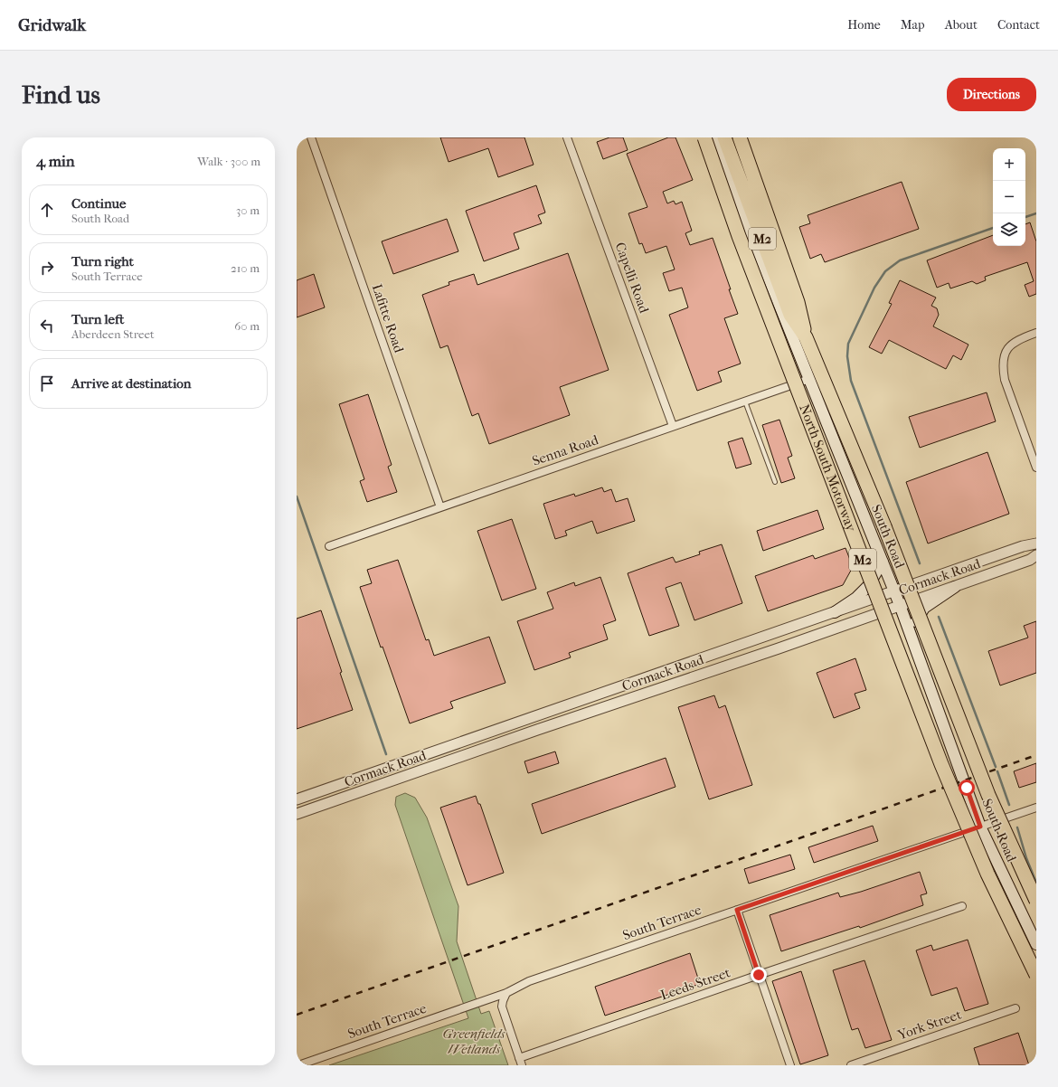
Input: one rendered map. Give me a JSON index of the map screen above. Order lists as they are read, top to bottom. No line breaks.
{"streets":{"highway":["M2","North South Motorway"],"main road":["South Road"],"street":["Capelli Road","Lafitte Road","Senna Road","Cormack Road","South Terrace","Leeds Street","York Street"]},"crossings":[["Capelli Road","Senna Road"],["Lafitte Road","Senna Road"],["Senna Road","South Road"],["South Road","Cormack Road"],["South Road","South Terrace"]],"parks":["Greenfields Wetlands"],"page":{"header":"Gridwalk","nav":["Home","Map","About","Contact"],"buttons":"Directions","title":"Find us","heading":["4 min","Walk · 300 m"],"map_buttons":["+","−"],"list":[["Continue","South Road","30 m"],["Turn right","South Terrace","210 m"],["Turn left","Aberdeen Street","60 m"],"Arrive at destination"]}}
